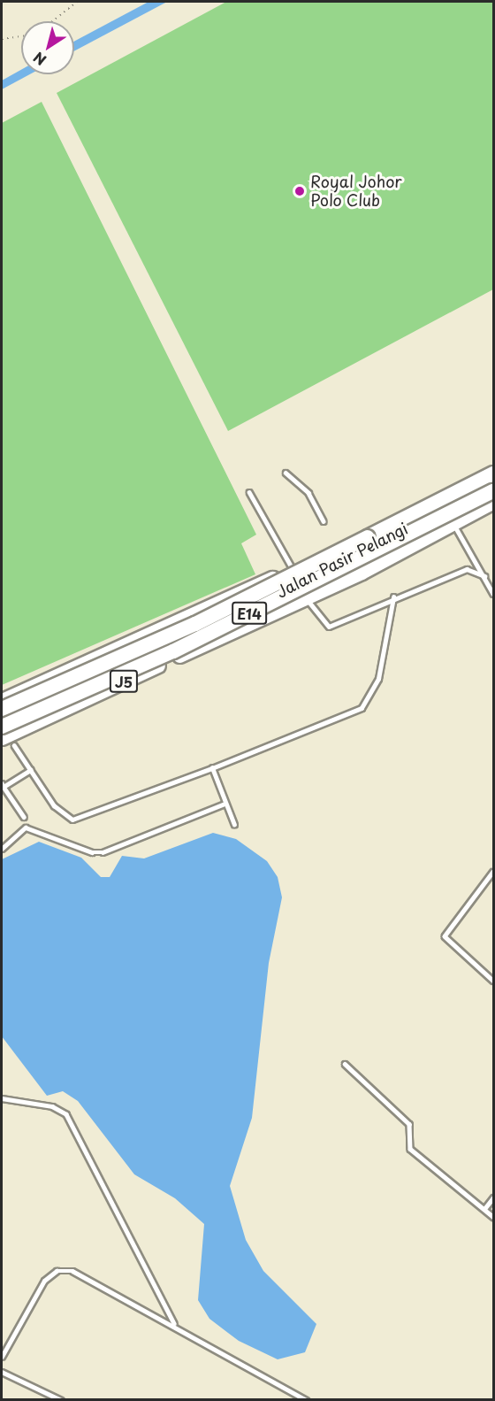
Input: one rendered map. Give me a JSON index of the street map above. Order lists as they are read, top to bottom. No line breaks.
{"streets":{"highway":["E14"],"main road":["Jalan Pasir Pelangi","J5"]},"places":["Royal Johor Polo Club"],"north":"bottom left"}
